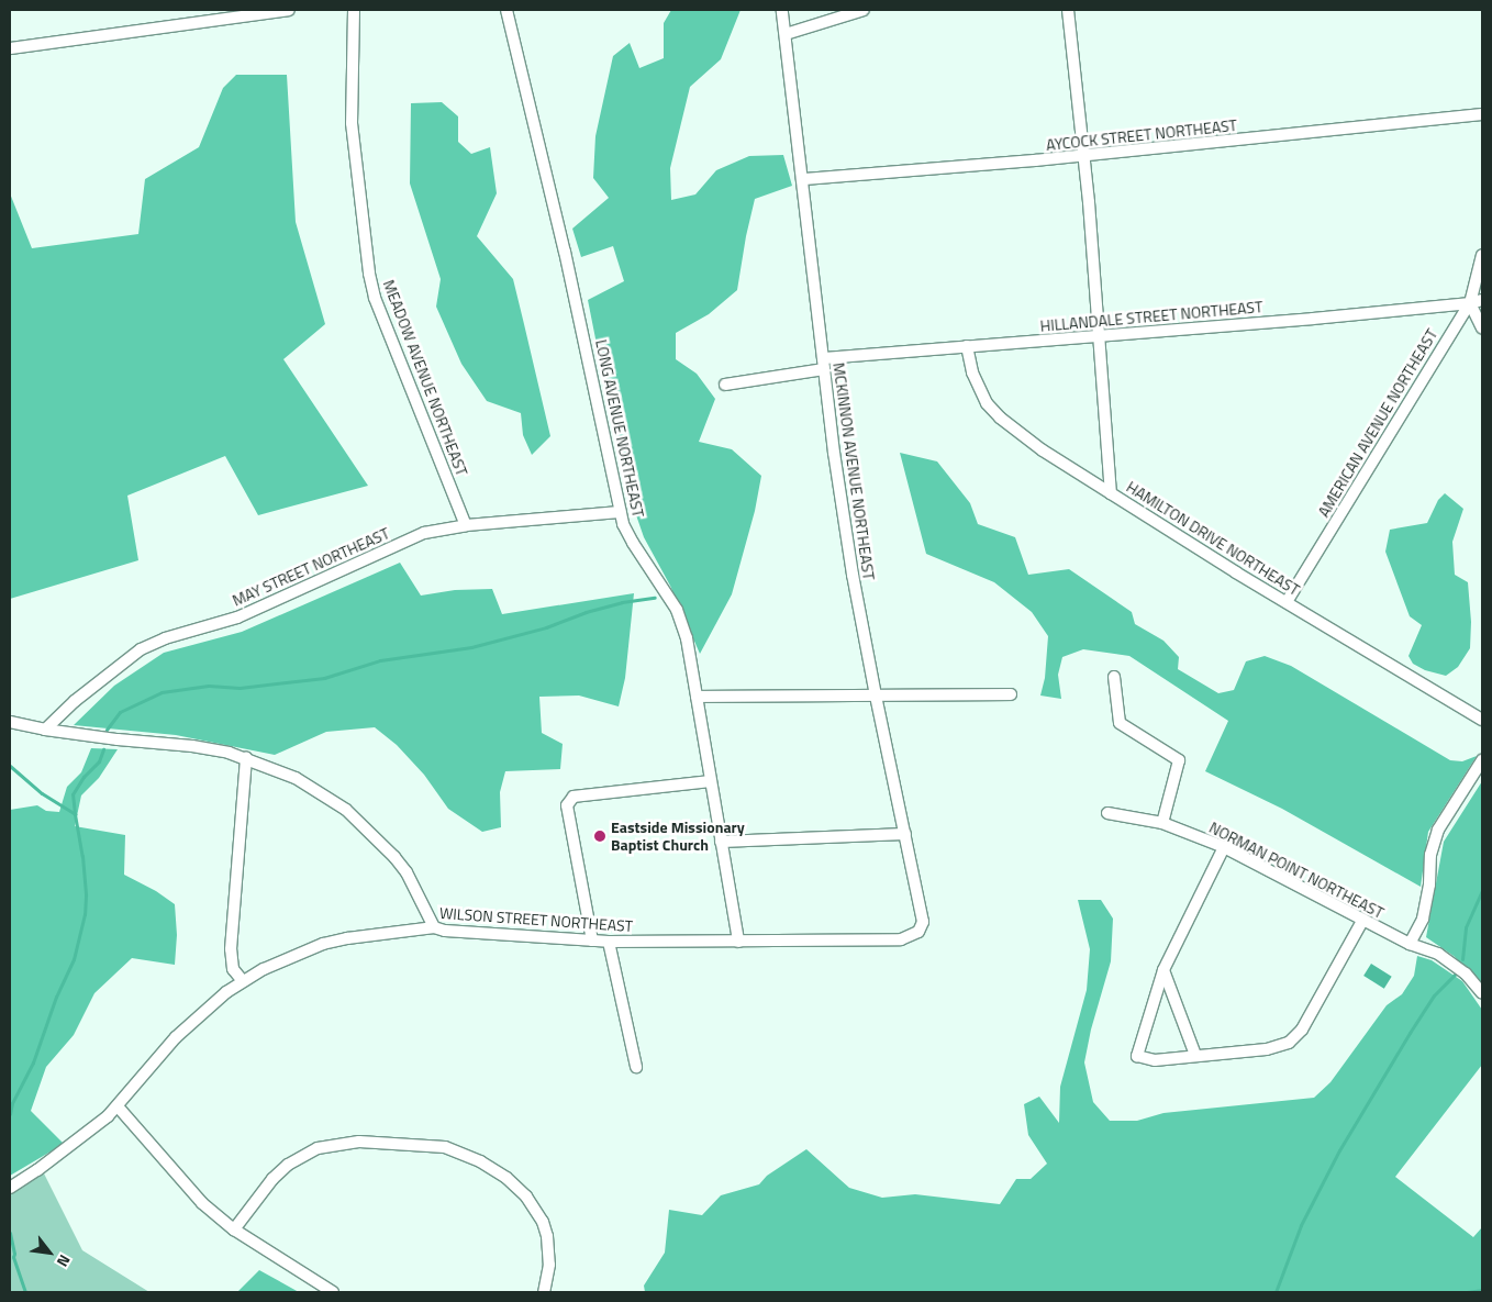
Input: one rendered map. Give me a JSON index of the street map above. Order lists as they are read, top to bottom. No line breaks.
{"streets":{"street":["AYCOCK STREET NORTHEAST","HILLANDALE STREET NORTHEAST","MEADOW AVENUE NORTHEAST","AMERICAN AVENUE NORTHEAST","LONG AVENUE NORTHEAST","MCKINNON AVENUE NORTHEAST","HAMILTON DRIVE NORTHEAST","MAY STREET NORTHEAST","NORMAN POINT NORTHEAST","WILSON STREET NORTHEAST"]},"crossings":[["AYCOCK STREET NORTHEAST","MCKINNON AVENUE NORTHEAST"],["HILLANDALE STREET NORTHEAST","AMERICAN AVENUE NORTHEAST"],["HILLANDALE STREET NORTHEAST","MCKINNON AVENUE NORTHEAST"],["HILLANDALE STREET NORTHEAST","HAMILTON DRIVE NORTHEAST"],["MEADOW AVENUE NORTHEAST","MAY STREET NORTHEAST"],["AMERICAN AVENUE NORTHEAST","HAMILTON DRIVE NORTHEAST"],["LONG AVENUE NORTHEAST","MAY STREET NORTHEAST"],["LONG AVENUE NORTHEAST","WILSON STREET NORTHEAST"],["MCKINNON AVENUE NORTHEAST","WILSON STREET NORTHEAST"]],"places":["Eastside Missionary Baptist Church"],"north":"bottom right"}
